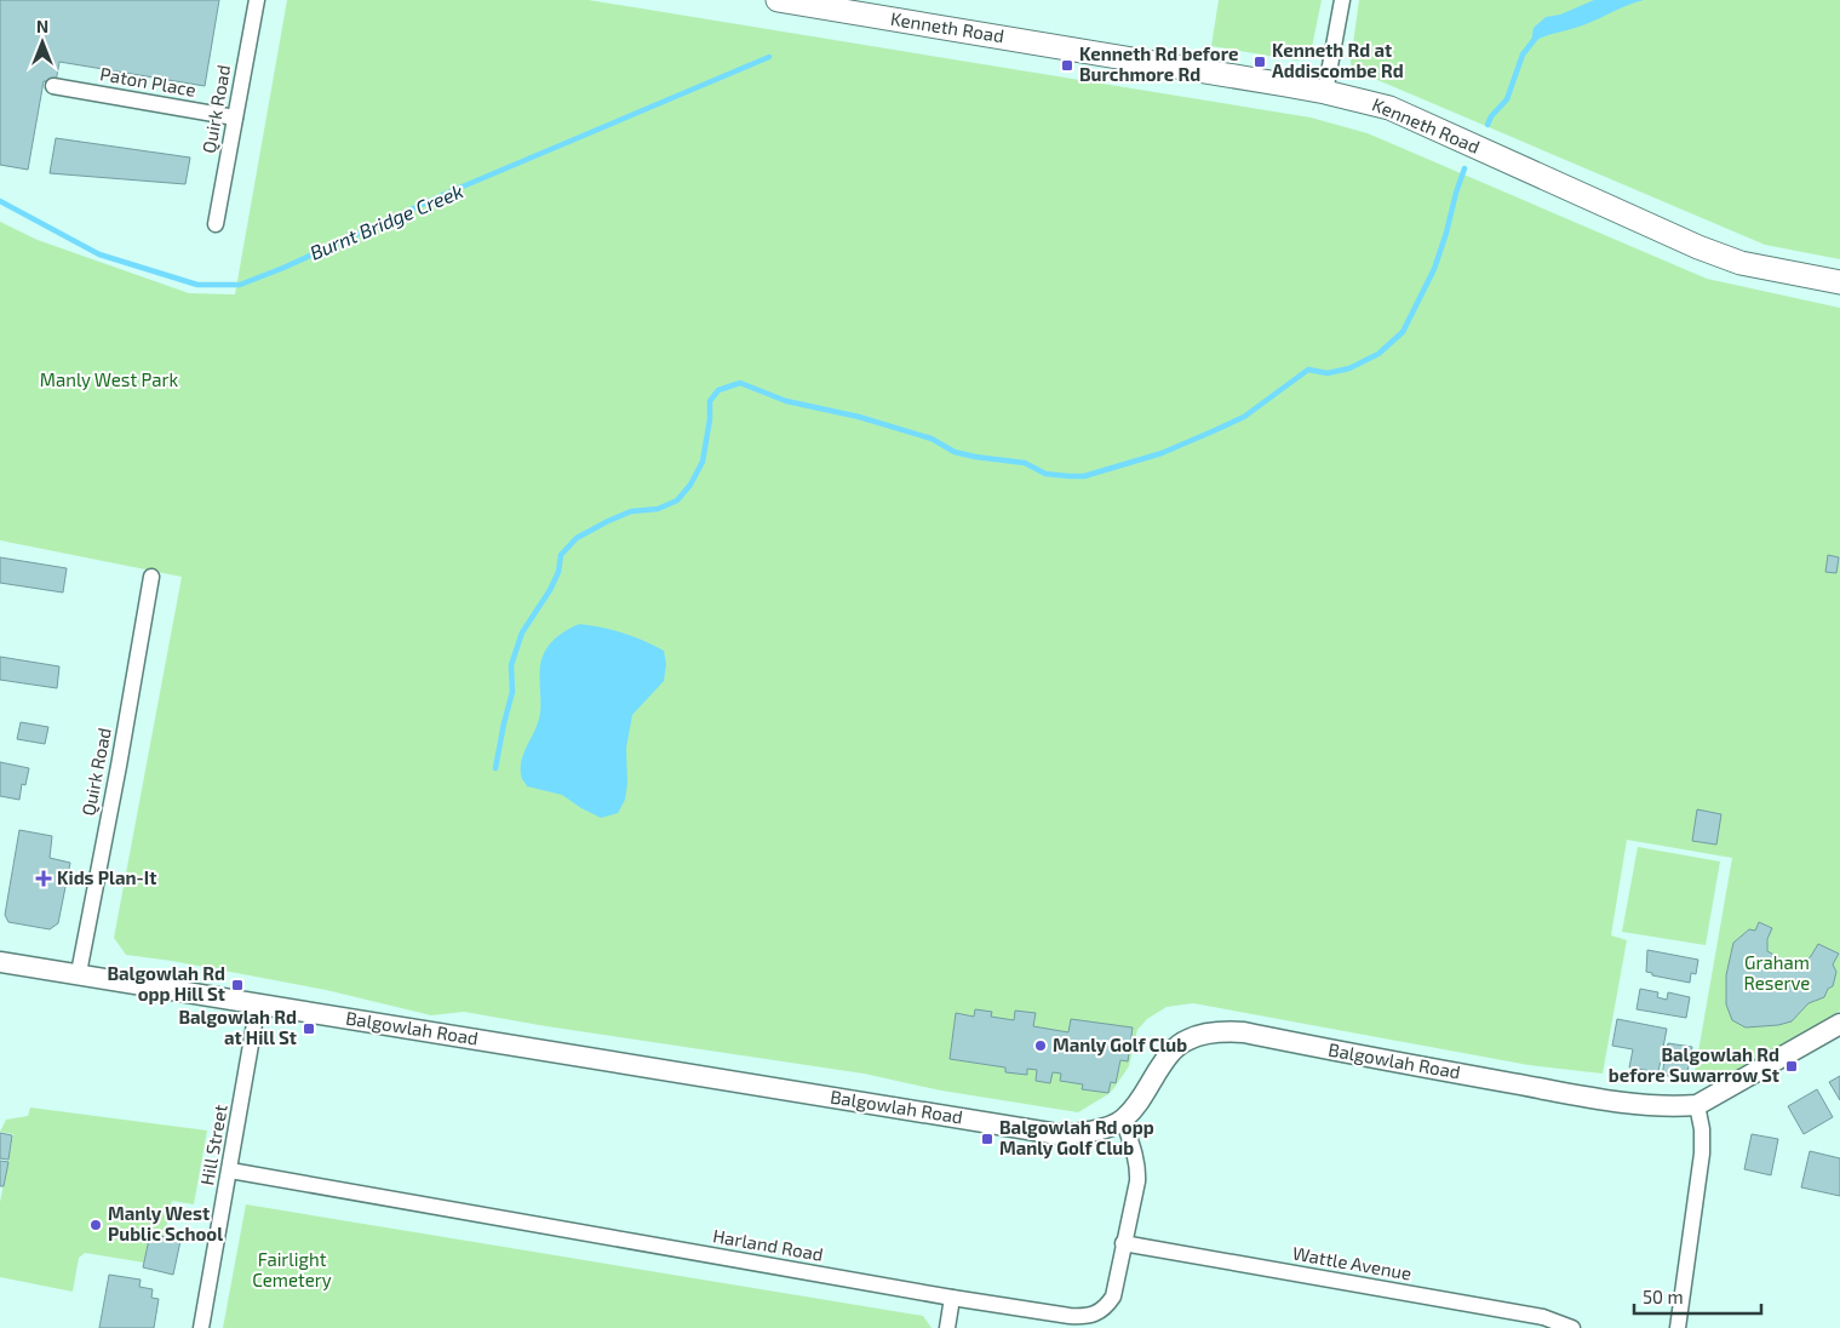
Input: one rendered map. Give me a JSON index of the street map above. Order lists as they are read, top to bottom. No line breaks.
{"streets":{"main road":["Kenneth Road"],"street":["Paton Place","Quirk Road","Balgowlah Road","Hill Street","Harland Road","Wattle Avenue"]},"crossings":[["Paton Place","Quirk Road"],["Quirk Road","Balgowlah Road"],["Balgowlah Road","Hill Street"],["Balgowlah Road","Harland Road"],["Hill Street","Harland Road"],["Harland Road","Wattle Avenue"]],"water":["Burnt Bridge Creek"],"parks":["Manly West Park","Graham Reserve","Fairlight Cemetery"],"places":{"transit":["Kenneth Rd at Addiscombe Rd","Kenneth Rd before Burchmore Rd","Balgowlah Rd opp Hill St","Balgowlah Rd at Hill St","Balgowlah Rd before Suwarrow St","Balgowlah Rd opp Manly Golf Club"],"health":["Kids Plan-It"],"other":["Manly Golf Club","Manly West Public School"]},"scale_bar":"50 m","north":"top"}
